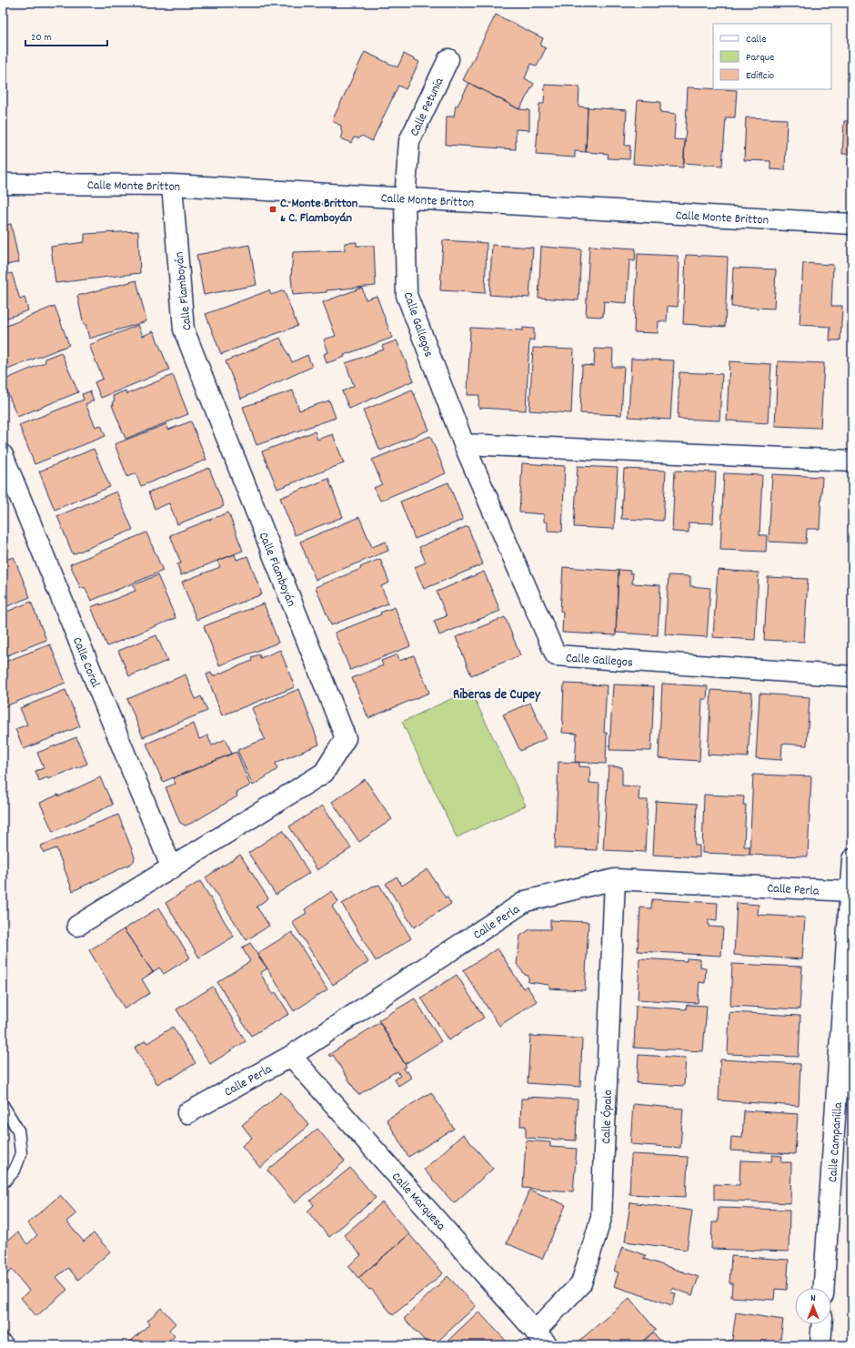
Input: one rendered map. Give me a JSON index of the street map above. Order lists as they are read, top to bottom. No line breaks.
{"streets":{"street":["Calle Petunia","Calle Monte Britton","Calle Flamboyán","Calle Gallegos","Calle Coral","Calle Perla","Calle Ópalo","Calle Campanilla","Calle Marquesa"]},"crossings":[["Calle Petunia","Calle Monte Britton"],["Calle Petunia","Calle Gallegos"],["Calle Monte Britton","Calle Flamboyán"],["Calle Monte Britton","Calle Gallegos"],["Calle Flamboyán","Calle Coral"],["Calle Perla","Calle Ópalo"],["Calle Perla","Calle Campanilla"],["Calle Perla","Calle Marquesa"],["Calle Ópalo","Calle Marquesa"]],"districts":["Riberas de Cupey"],"places":{"transit":["C. Monte Britton & C. Flamboyán"]},"legend":["Calle","Parque","Edificio"],"scale_bar":"20 m","north":"top"}
